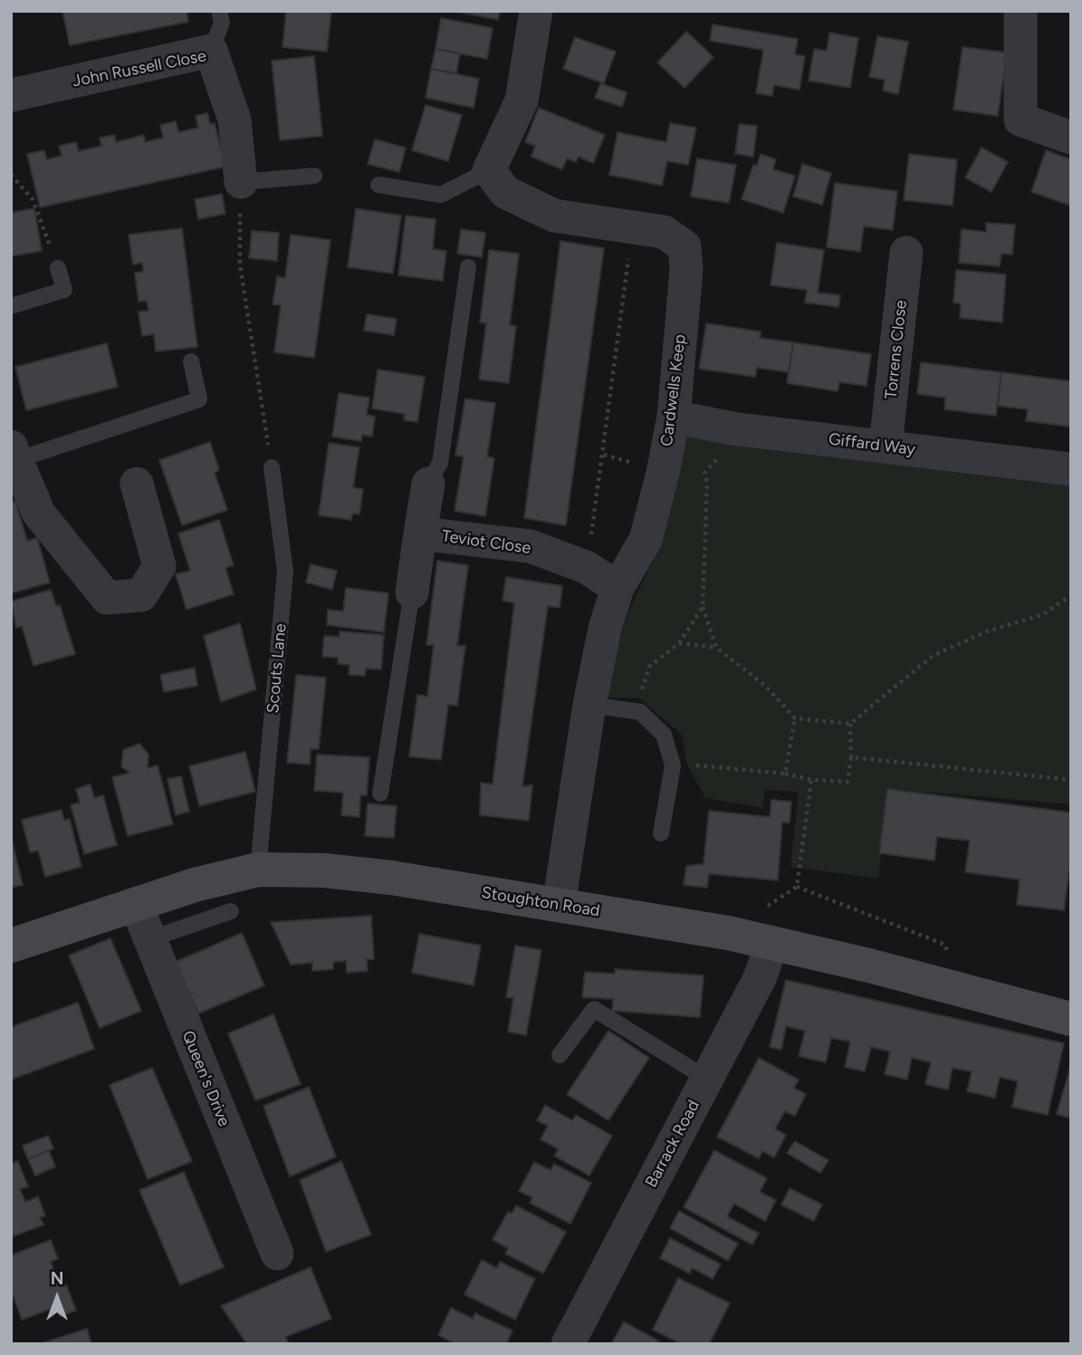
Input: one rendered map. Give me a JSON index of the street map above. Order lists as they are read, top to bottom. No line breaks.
{"streets":{"street":["John Russell Close","Torrens Close","Cardwells Keep","Giffard Way","Teviot Close","Stoughton Road","Queen's Drive","Barrack Road"],"lane":["Scouts Lane"]},"crossings":[["Torrens Close","Giffard Way"],["Cardwells Keep","Giffard Way"],["Cardwells Keep","Teviot Close"],["Cardwells Keep","Stoughton Road"],["Scouts Lane","Stoughton Road"],["Stoughton Road","Queen's Drive"],["Stoughton Road","Barrack Road"]],"north":"top"}
